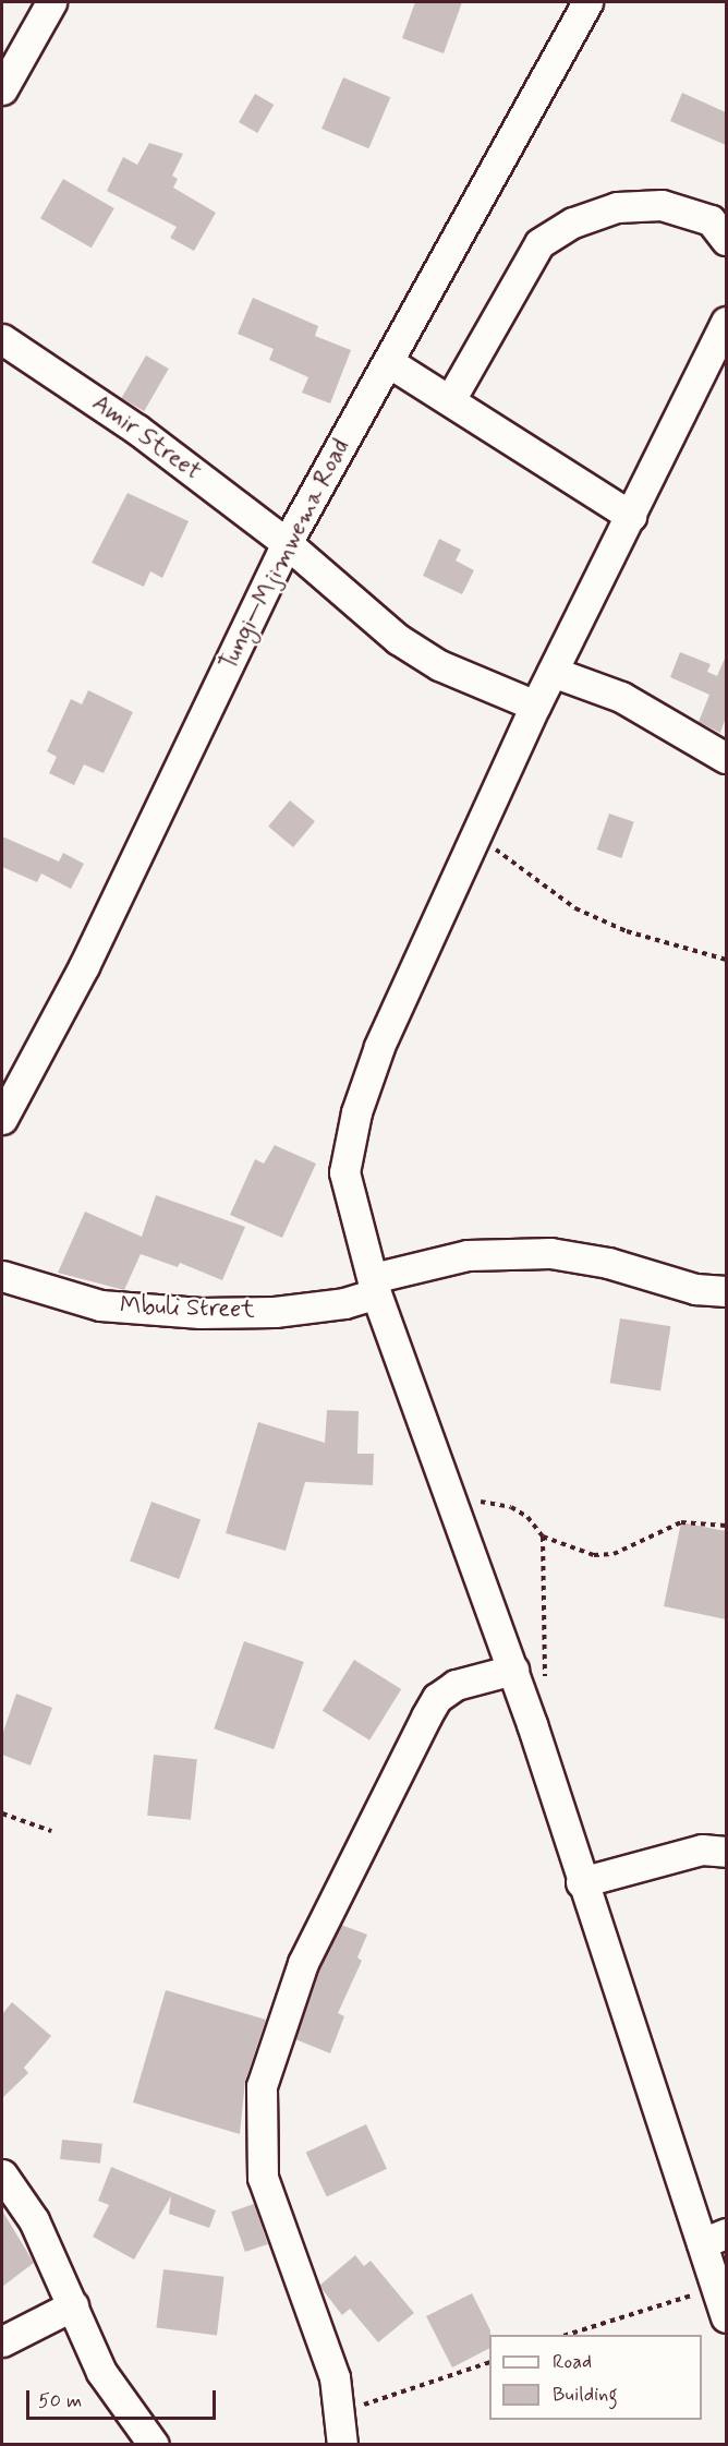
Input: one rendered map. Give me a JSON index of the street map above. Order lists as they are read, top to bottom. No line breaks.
{"streets":{"street":["Amir Street","Tungi—Mjimwema Road","Mbuli Street"]},"crossings":[["Amir Street","Tungi—Mjimwema Road"]],"legend":["Road","Building"],"scale_bar":"50 m"}
